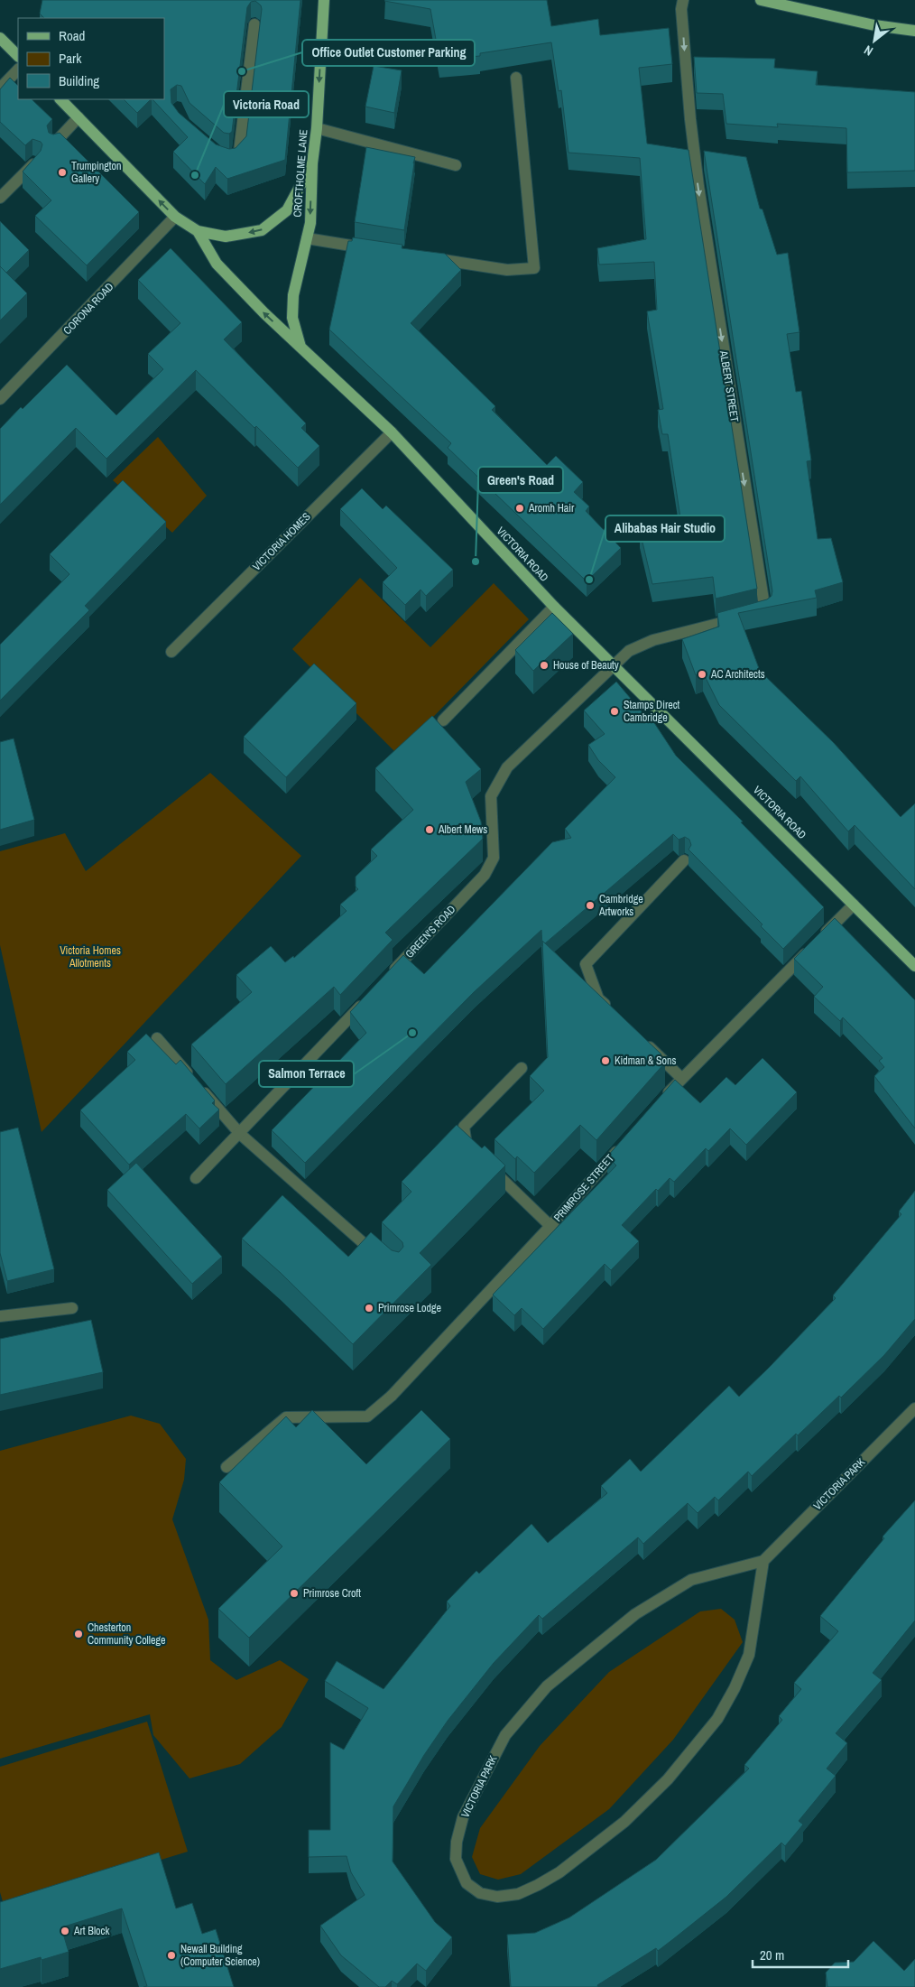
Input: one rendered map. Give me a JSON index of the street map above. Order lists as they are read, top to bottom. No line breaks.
{"streets":{"main road":["CROFTHOLME LANE","VICTORIA ROAD"],"street":["CORONA ROAD","ALBERT STREET","VICTORIA HOMES","GREEN'S ROAD","PRIMROSE STREET","VICTORIA PARK"]},"crossings":[["CROFTHOLME LANE","VICTORIA ROAD"],["CORONA ROAD","VICTORIA ROAD"],["ALBERT STREET","VICTORIA ROAD"],["ALBERT STREET","GREEN'S ROAD"],["VICTORIA HOMES","VICTORIA ROAD"],["VICTORIA ROAD","GREEN'S ROAD"]],"one_way":["CROFTHOLME LANE","ALBERT STREET"],"parks":["Victoria Homes Allotments"],"places":["Office Outlet Customer Parking","Trumpington Gallery","Victoria Road","Aromh Hair","Green's Road","Alibabas Hair Studio","House of Beauty","AC Architects","Stamps Direct Cambridge","Albert Mews","Cambridge Artworks","Salmon Terrace","Kidman & Sons","Primrose Lodge","Primrose Croft","Chesterton Community College","Art Block","Newall Building (Computer Science)"],"legend":["Road","Park","Building"],"scale_bar":"20 m","north":"bottom left"}
